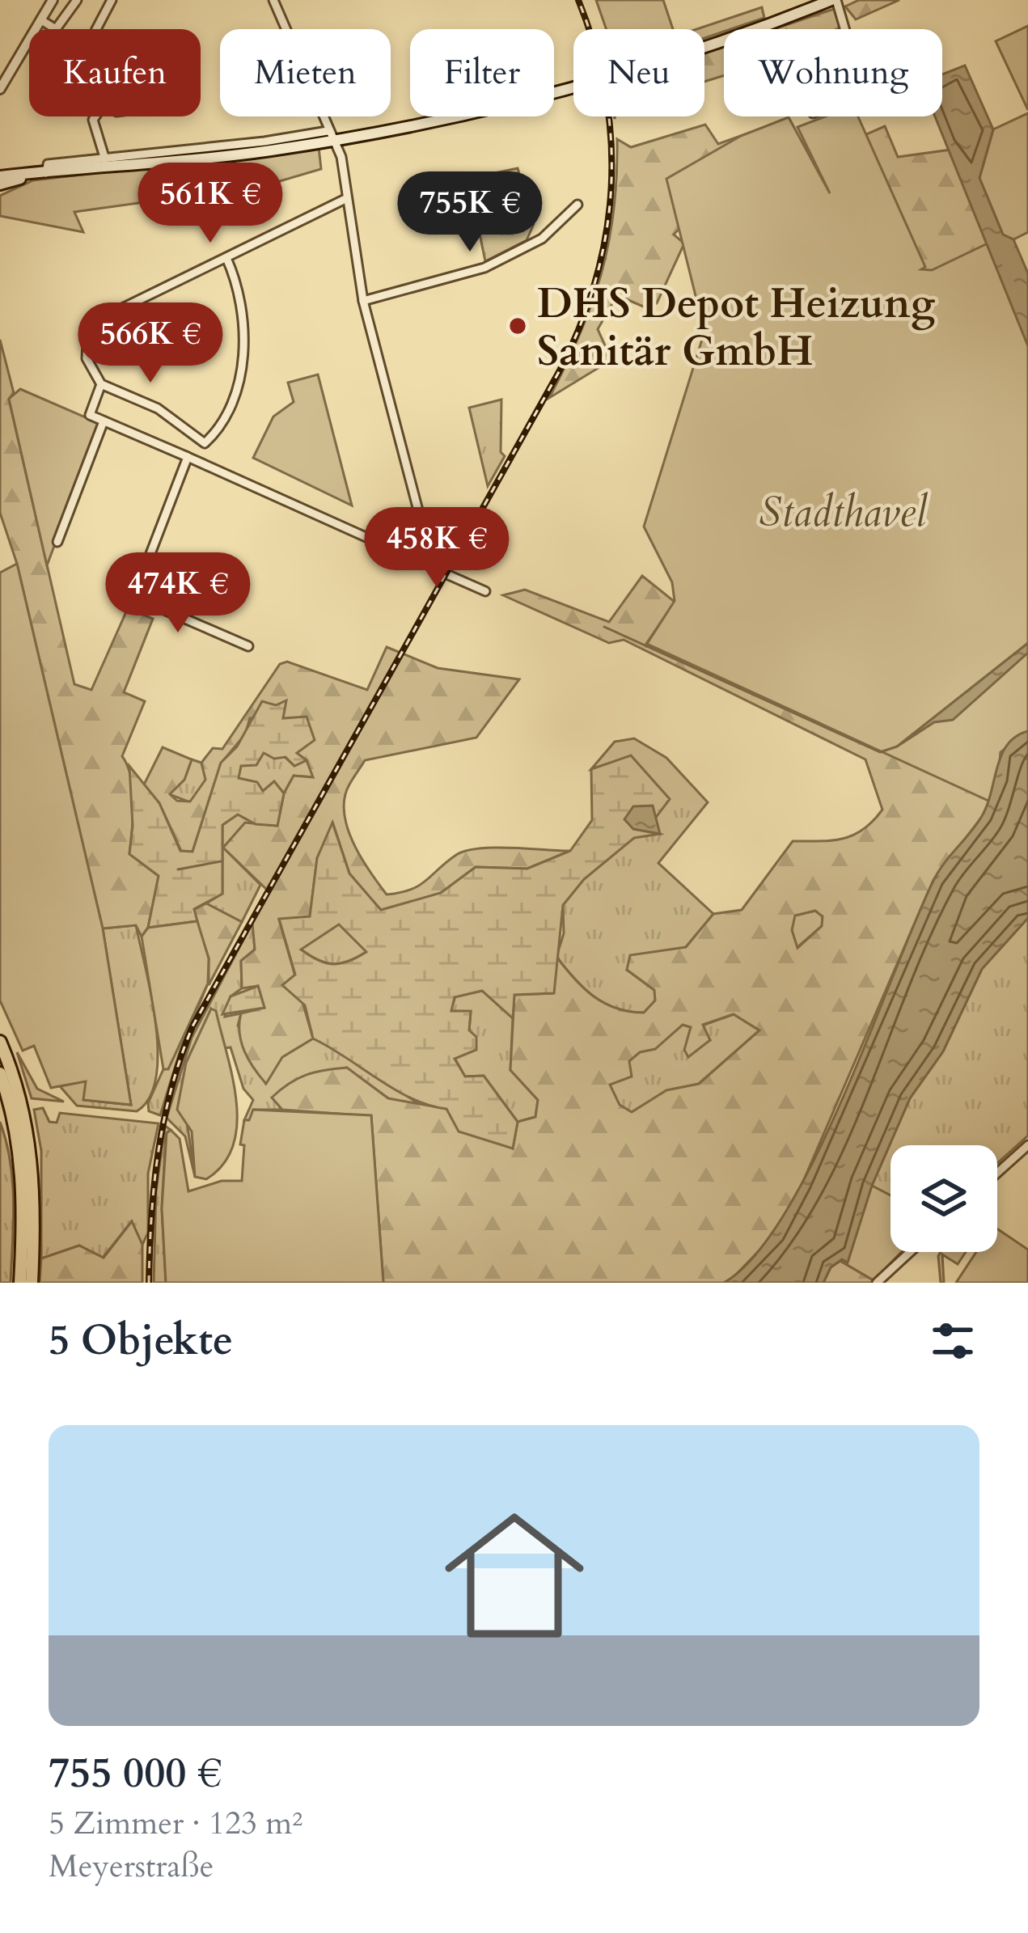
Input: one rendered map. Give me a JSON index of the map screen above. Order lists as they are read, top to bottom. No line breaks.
{"parks":["Stadthavel"],"places":["DHS Depot Heizung Sanitär GmbH"],"page":{"chip":["Kaufen","Mieten","Filter","Neu","Wohnung"],"price":["561K €","755K €","566K €","458K €","474K €"],"heading":"5 Objekte","list":[{"name":"755 000 €","note":"5 Zimmer · 123 m² · Meyerstraße"}]}}
